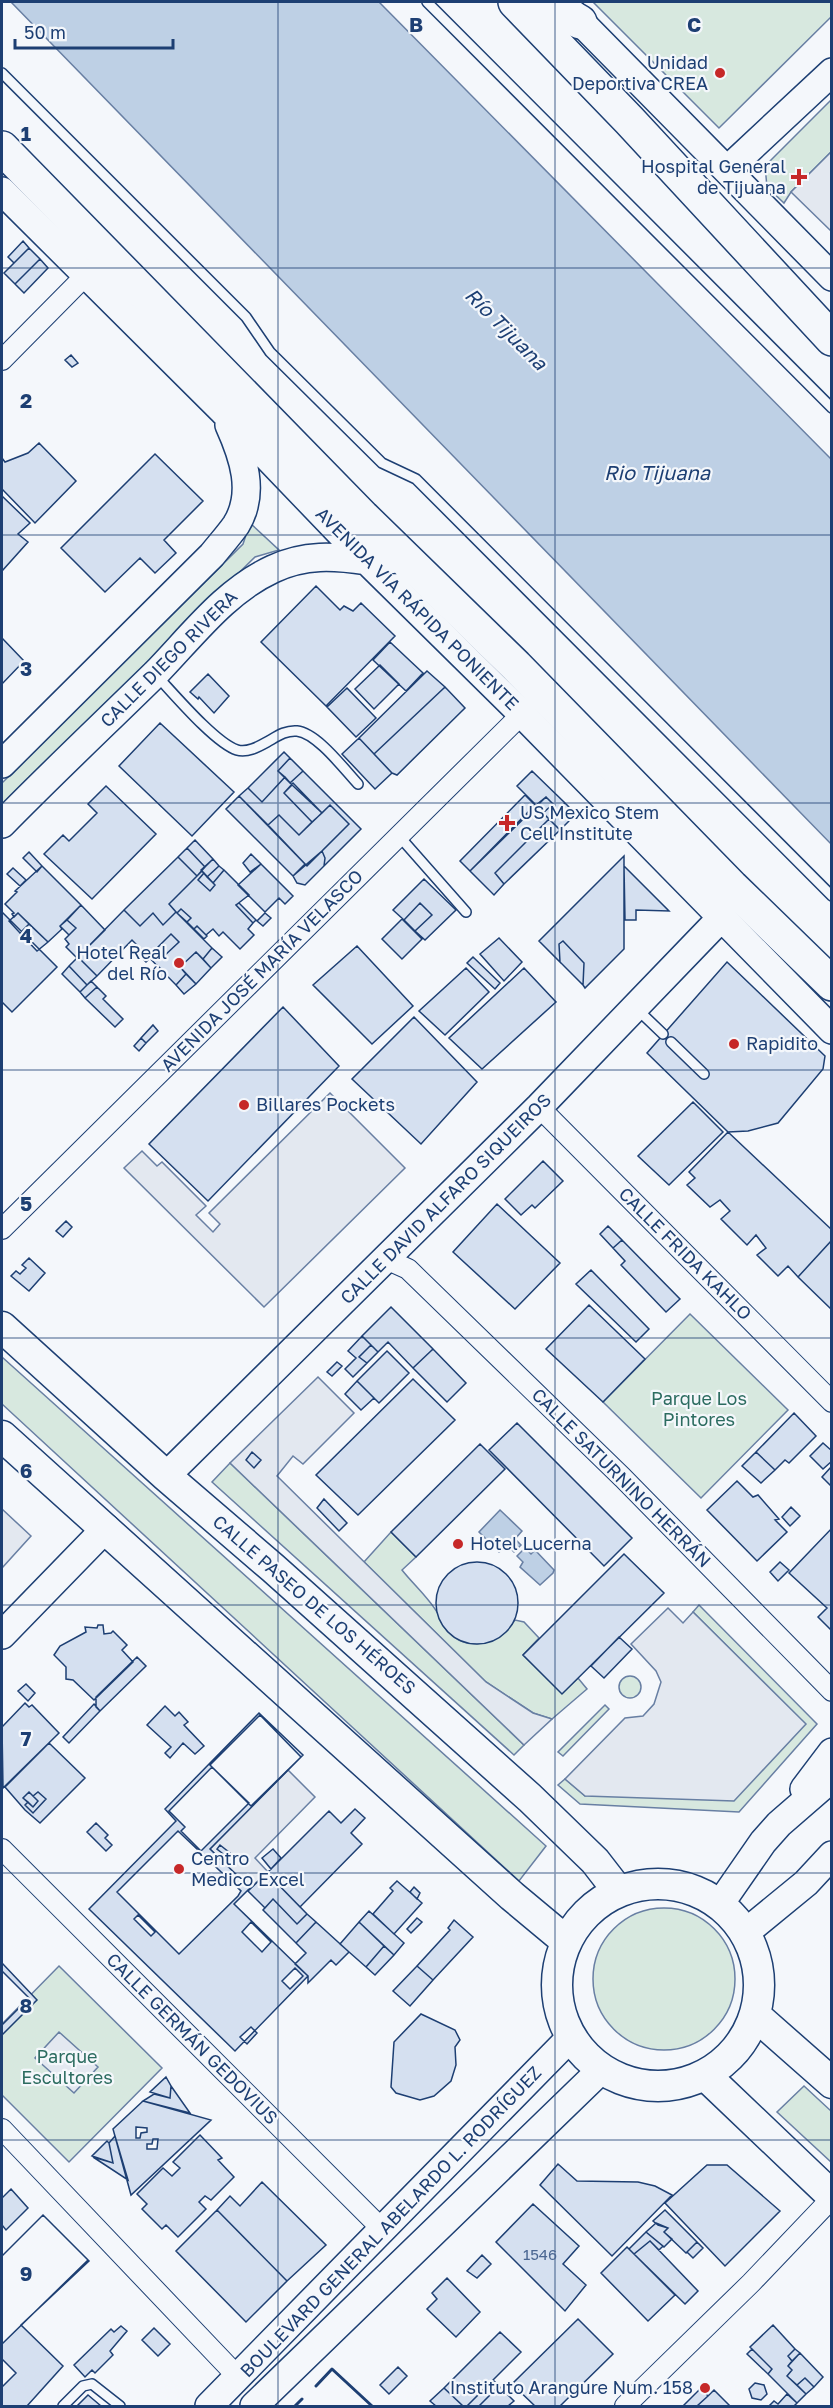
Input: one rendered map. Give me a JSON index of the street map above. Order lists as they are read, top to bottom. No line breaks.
{"streets":{"highway":["AVENIDA VÍA RÁPIDA PONIENTE"],"main road":["CALLE DIEGO RIVERA","CALLE DAVID ALFARO SIQUEIROS","CALLE PASEO DE LOS HÉROES","BOULEVARD GENERAL ABELARDO L. RODRÍGUEZ"],"street":["AVENIDA JOSÉ MARÍA VELASCO","CALLE FRIDA KAHLO","CALLE SATURNINO HERRÁN","CALLE GERMÁN GEDOVIUS"]},"crossings":[["AVENIDA VÍA RÁPIDA PONIENTE","CALLE DIEGO RIVERA"],["AVENIDA VÍA RÁPIDA PONIENTE","AVENIDA JOSÉ MARÍA VELASCO"],["AVENIDA VÍA RÁPIDA PONIENTE","CALLE DAVID ALFARO SIQUEIROS"],["CALLE DAVID ALFARO SIQUEIROS","CALLE FRIDA KAHLO"],["CALLE DAVID ALFARO SIQUEIROS","CALLE SATURNINO HERRÁN"],["CALLE DAVID ALFARO SIQUEIROS","CALLE PASEO DE LOS HÉROES"],["CALLE PASEO DE LOS HÉROES","BOULEVARD GENERAL ABELARDO L. RODRÍGUEZ"],["CALLE GERMÁN GEDOVIUS","BOULEVARD GENERAL ABELARDO L. RODRÍGUEZ"]],"water":["Río Tijuana","Rio Tijuana"],"parks":["Parque Los Pintores","Parque Escultores"],"places":{"other":["Unidad Deportiva CREA","Hotel Real del Río","Rapidito","Billares Pockets","Hotel Lucerna","Centro Medico Excel","Instituto Arangure Num. 158"],"health":["Hospital General de Tijuana","US Mexico Stem Cell Institute"]},"house_numbers":["1546"],"scale_bar":"50 m","grid":{"columns":["B","C"],"rows":["1","2","3","4","5","6","7","8","9"]}}
